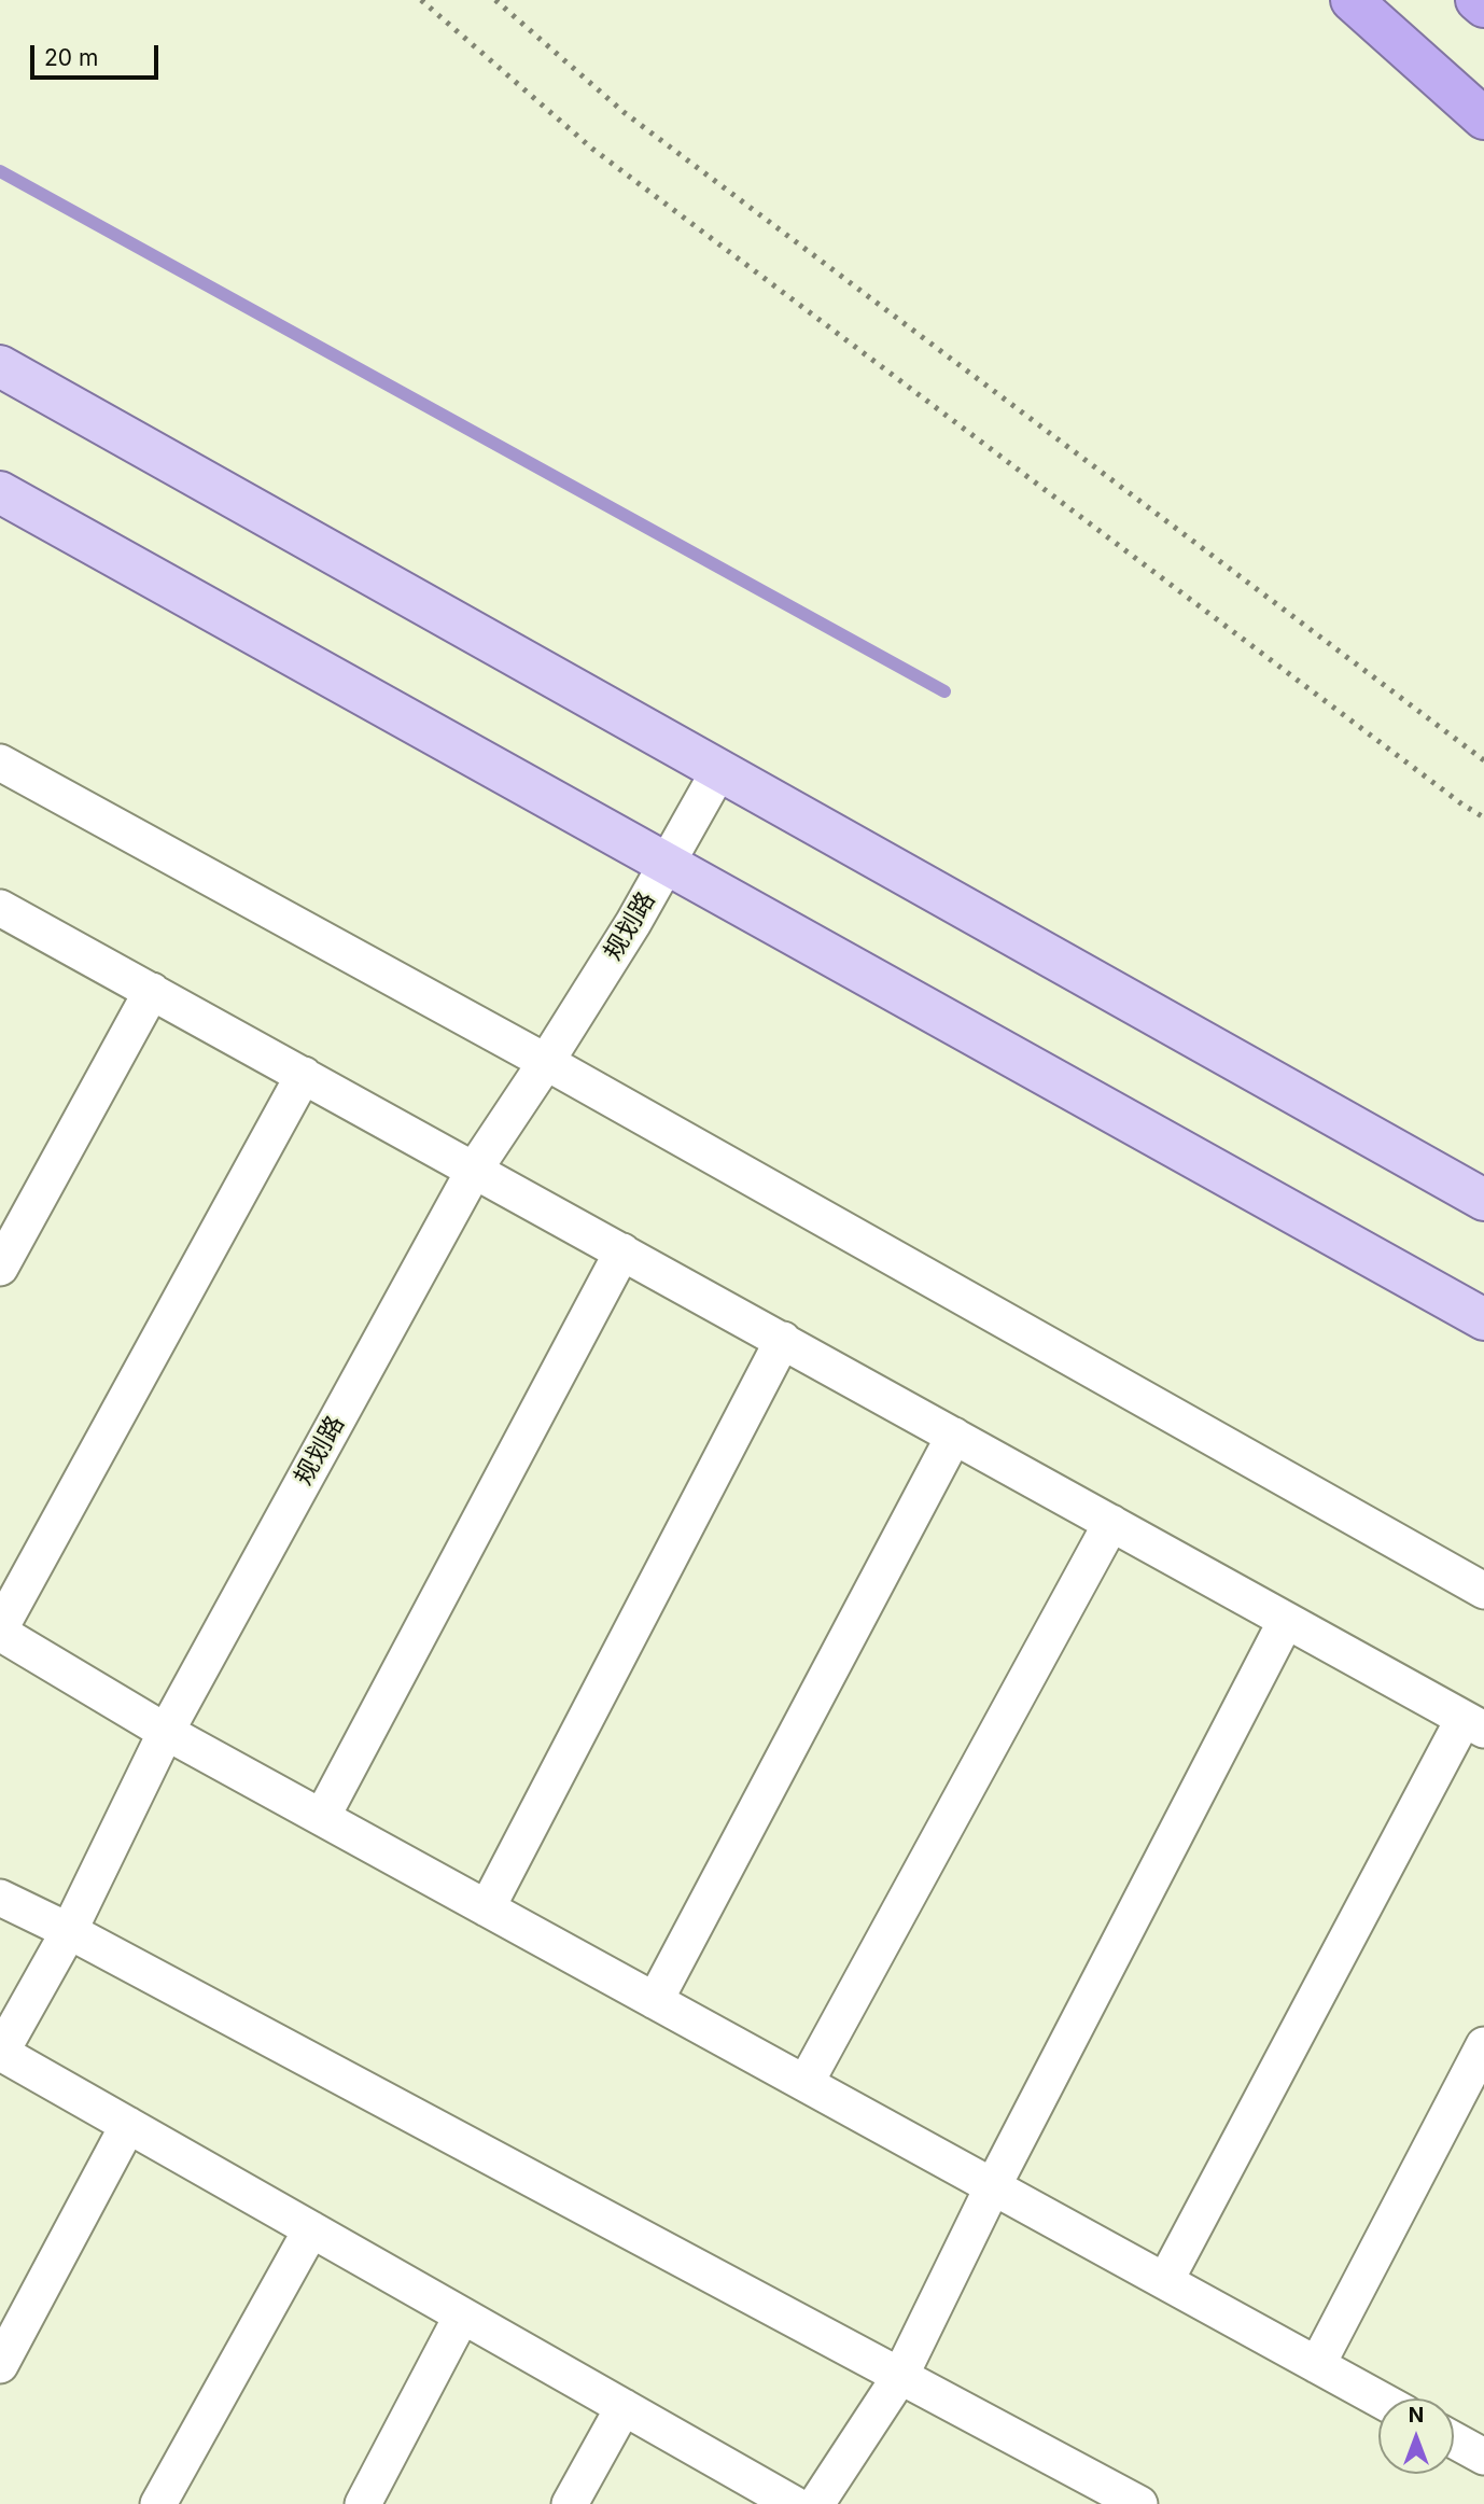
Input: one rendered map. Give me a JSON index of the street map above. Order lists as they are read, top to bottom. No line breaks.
{"streets":{"street":["规划路"]},"scale_bar":"20 m","north":"top"}
